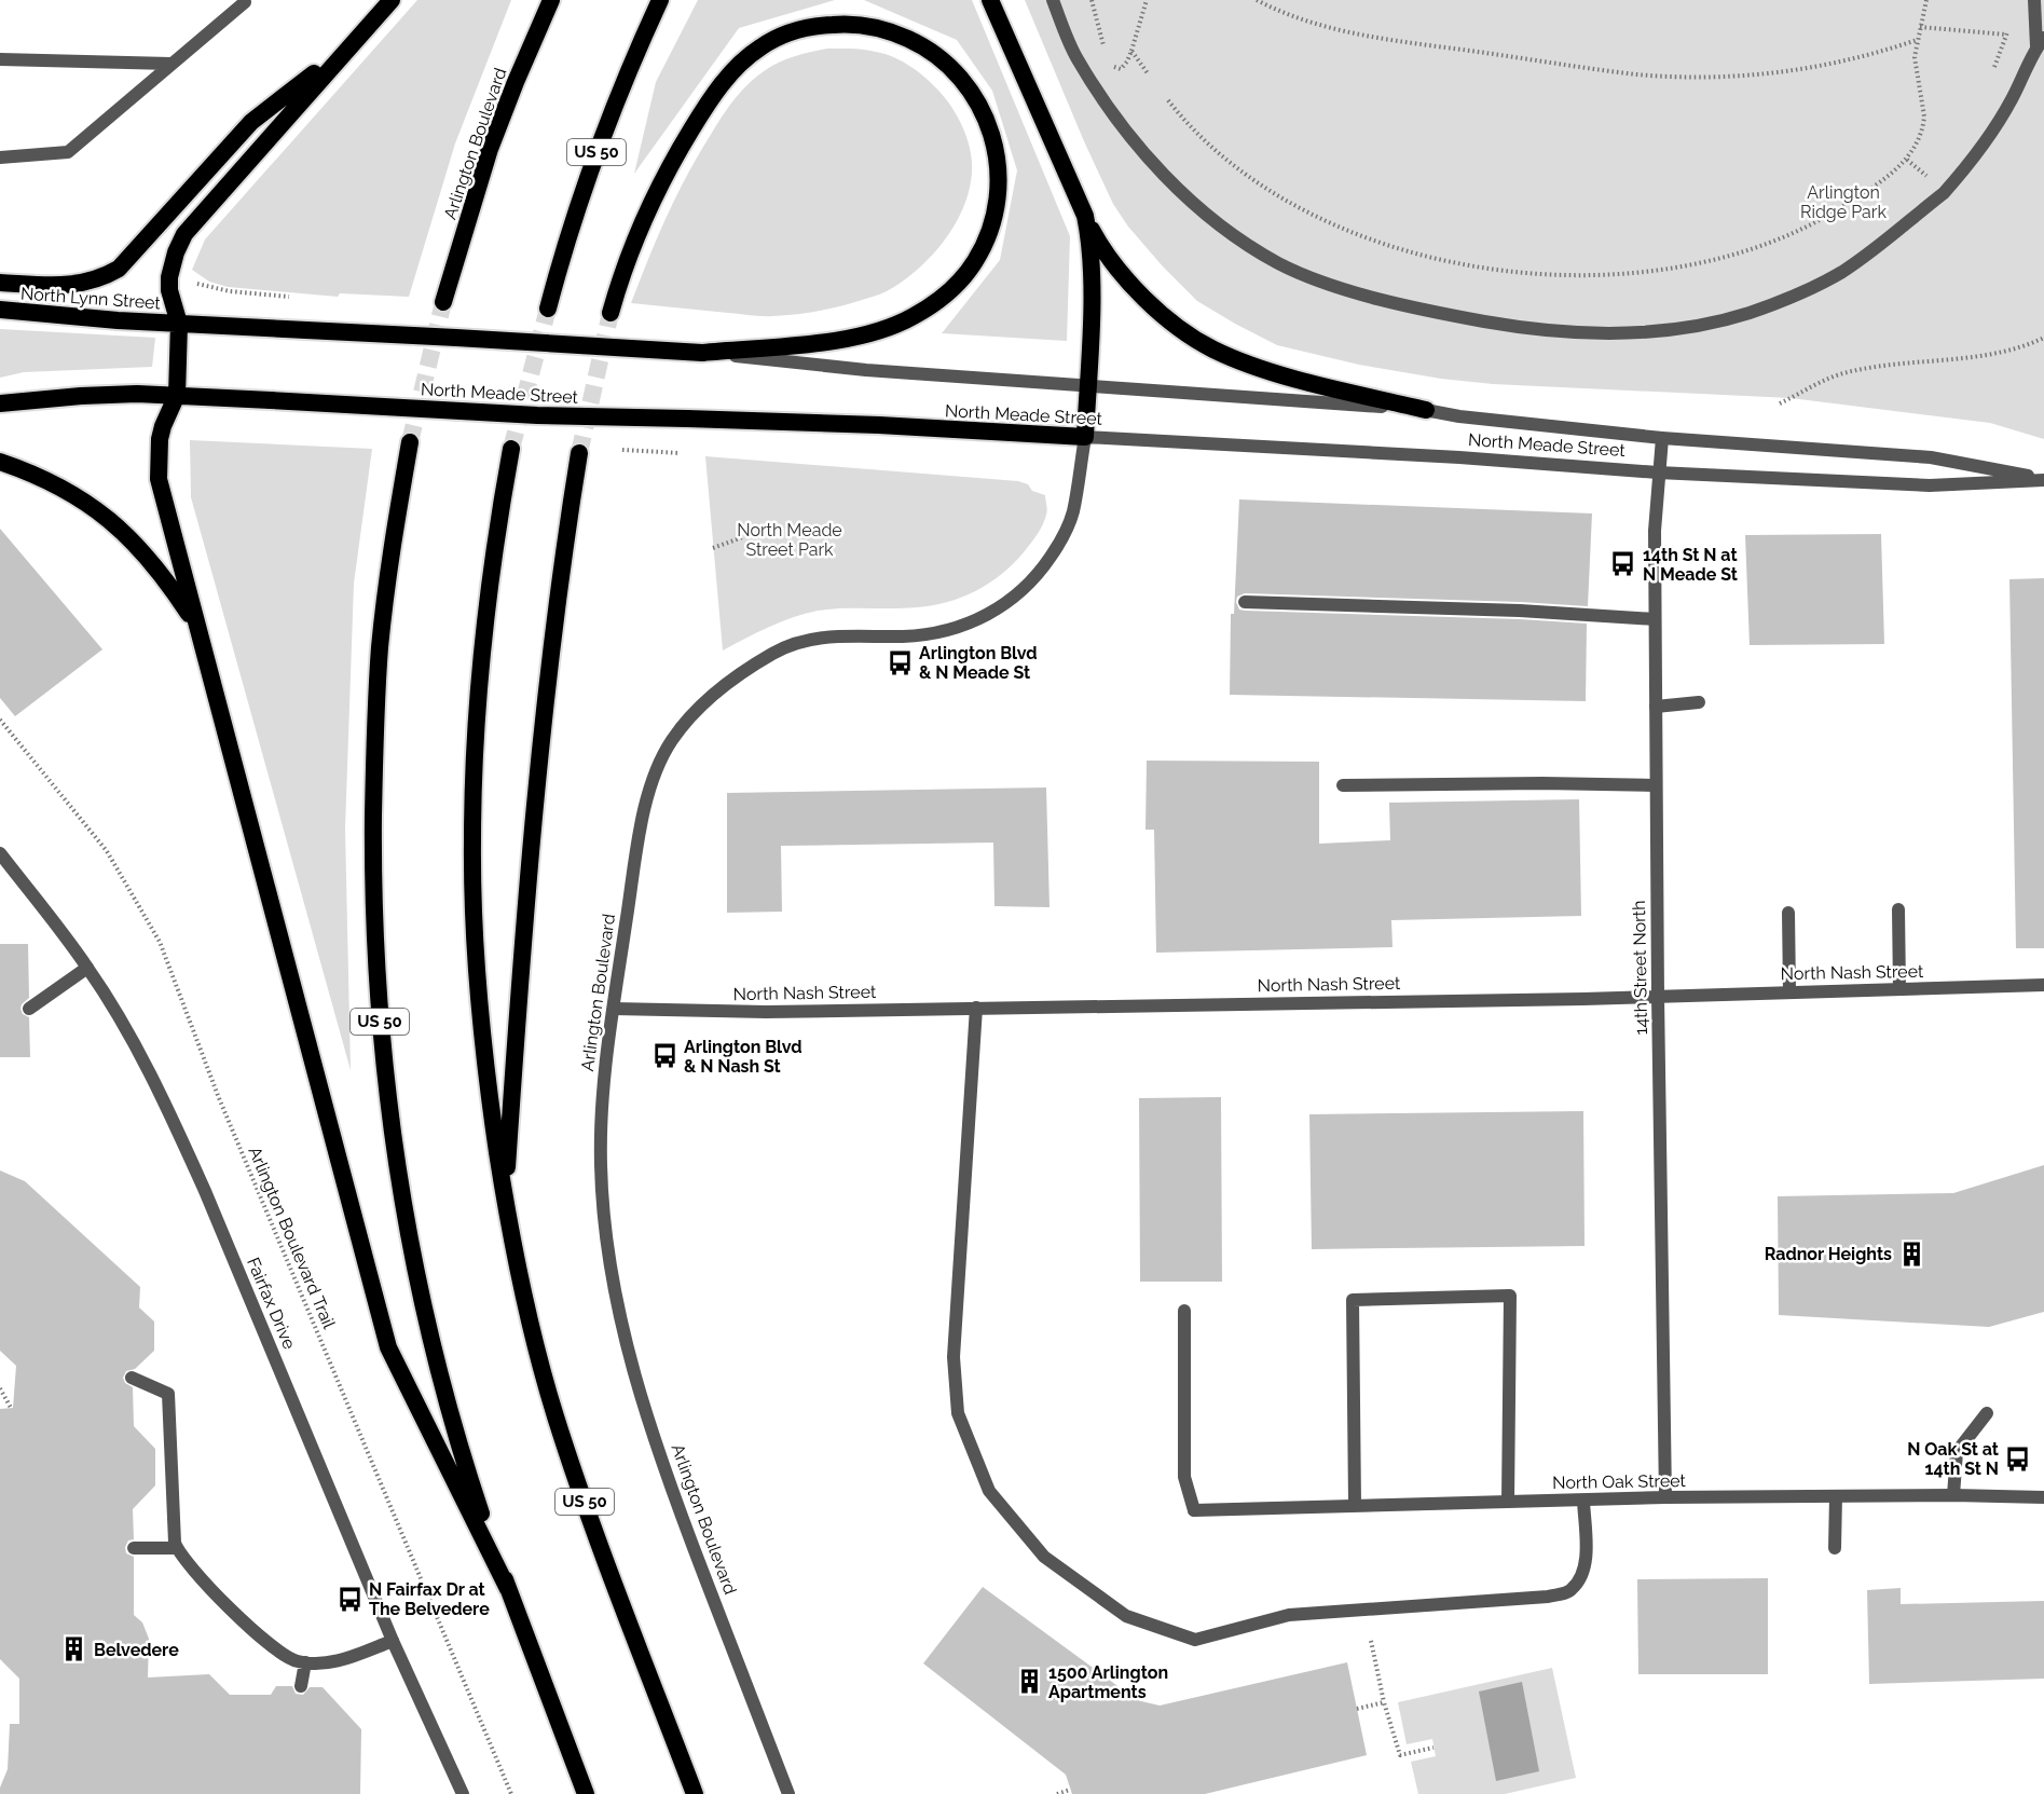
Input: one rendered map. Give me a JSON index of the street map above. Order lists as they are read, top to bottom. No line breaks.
{"streets":{"highway":["Arlington Boulevard","US 50","North Lynn Street","North Meade Street"],"street":["14th Street North","North Nash Street","Fairfax Drive","North Oak Street"],"path":["Arlington Boulevard Trail"]},"crossings":[["Arlington Boulevard","North Meade Street"],["Arlington Boulevard","North Nash Street"],["North Lynn Street","North Meade Street"],["North Meade Street","14th Street North"],["14th Street North","North Nash Street"],["14th Street North","North Oak Street"]],"parks":["Arlington Ridge Park","North Meade Street Park"],"places":{"bus stop":["14th St N at N Meade St","Arlington Blvd & N Meade St","Arlington Blvd & N Nash St","N Oak St at 14th St N","N Fairfax Dr at The Belvedere"],"building":["Radnor Heights","Belvedere","1500 Arlington Apartments"]}}
